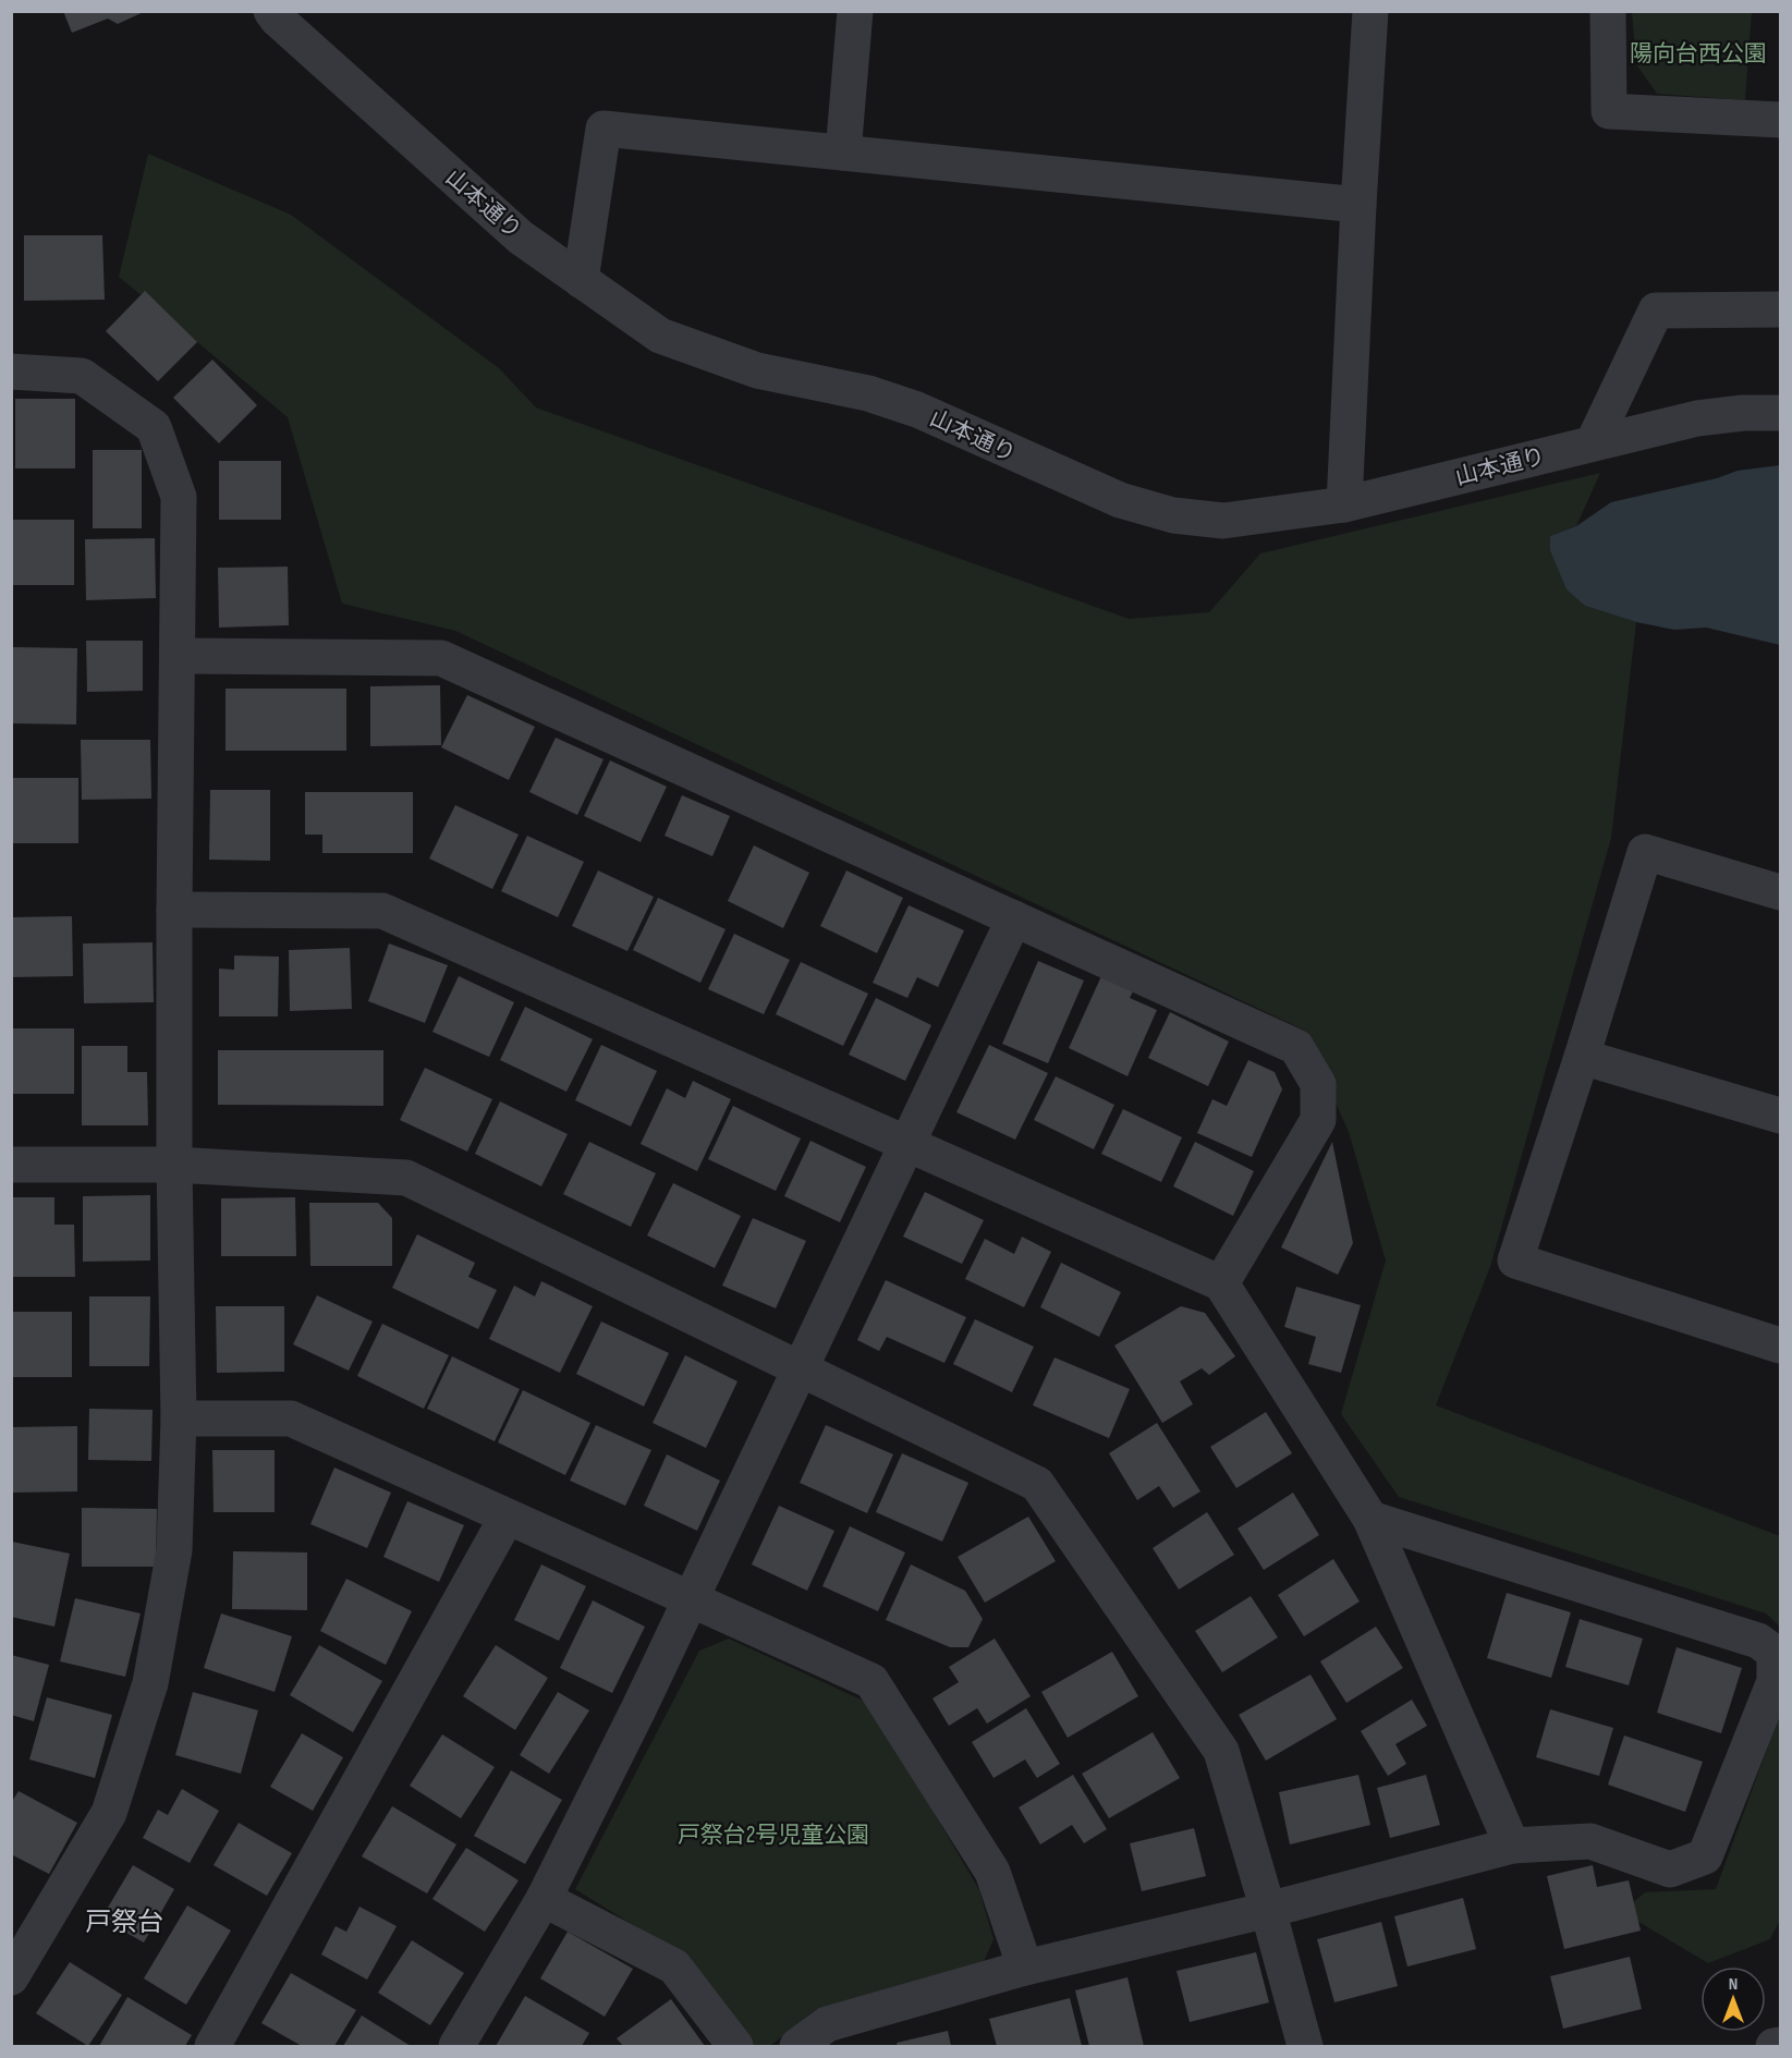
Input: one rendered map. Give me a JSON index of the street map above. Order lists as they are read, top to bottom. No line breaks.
{"streets":{"street":["山本通り"]},"districts":["戸祭台"],"parks":["陽向台西公園","戸祭台2号児童公園"],"north":"top"}
